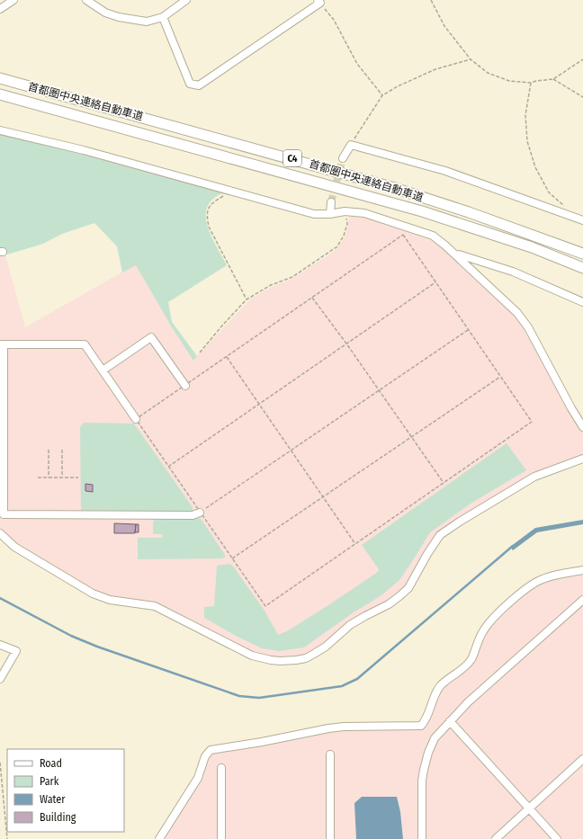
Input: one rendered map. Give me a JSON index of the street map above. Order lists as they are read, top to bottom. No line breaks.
{"streets":{"highway":["首都圏中央連絡自動車道","C4"]},"legend":["Road","Park","Water","Building"]}
